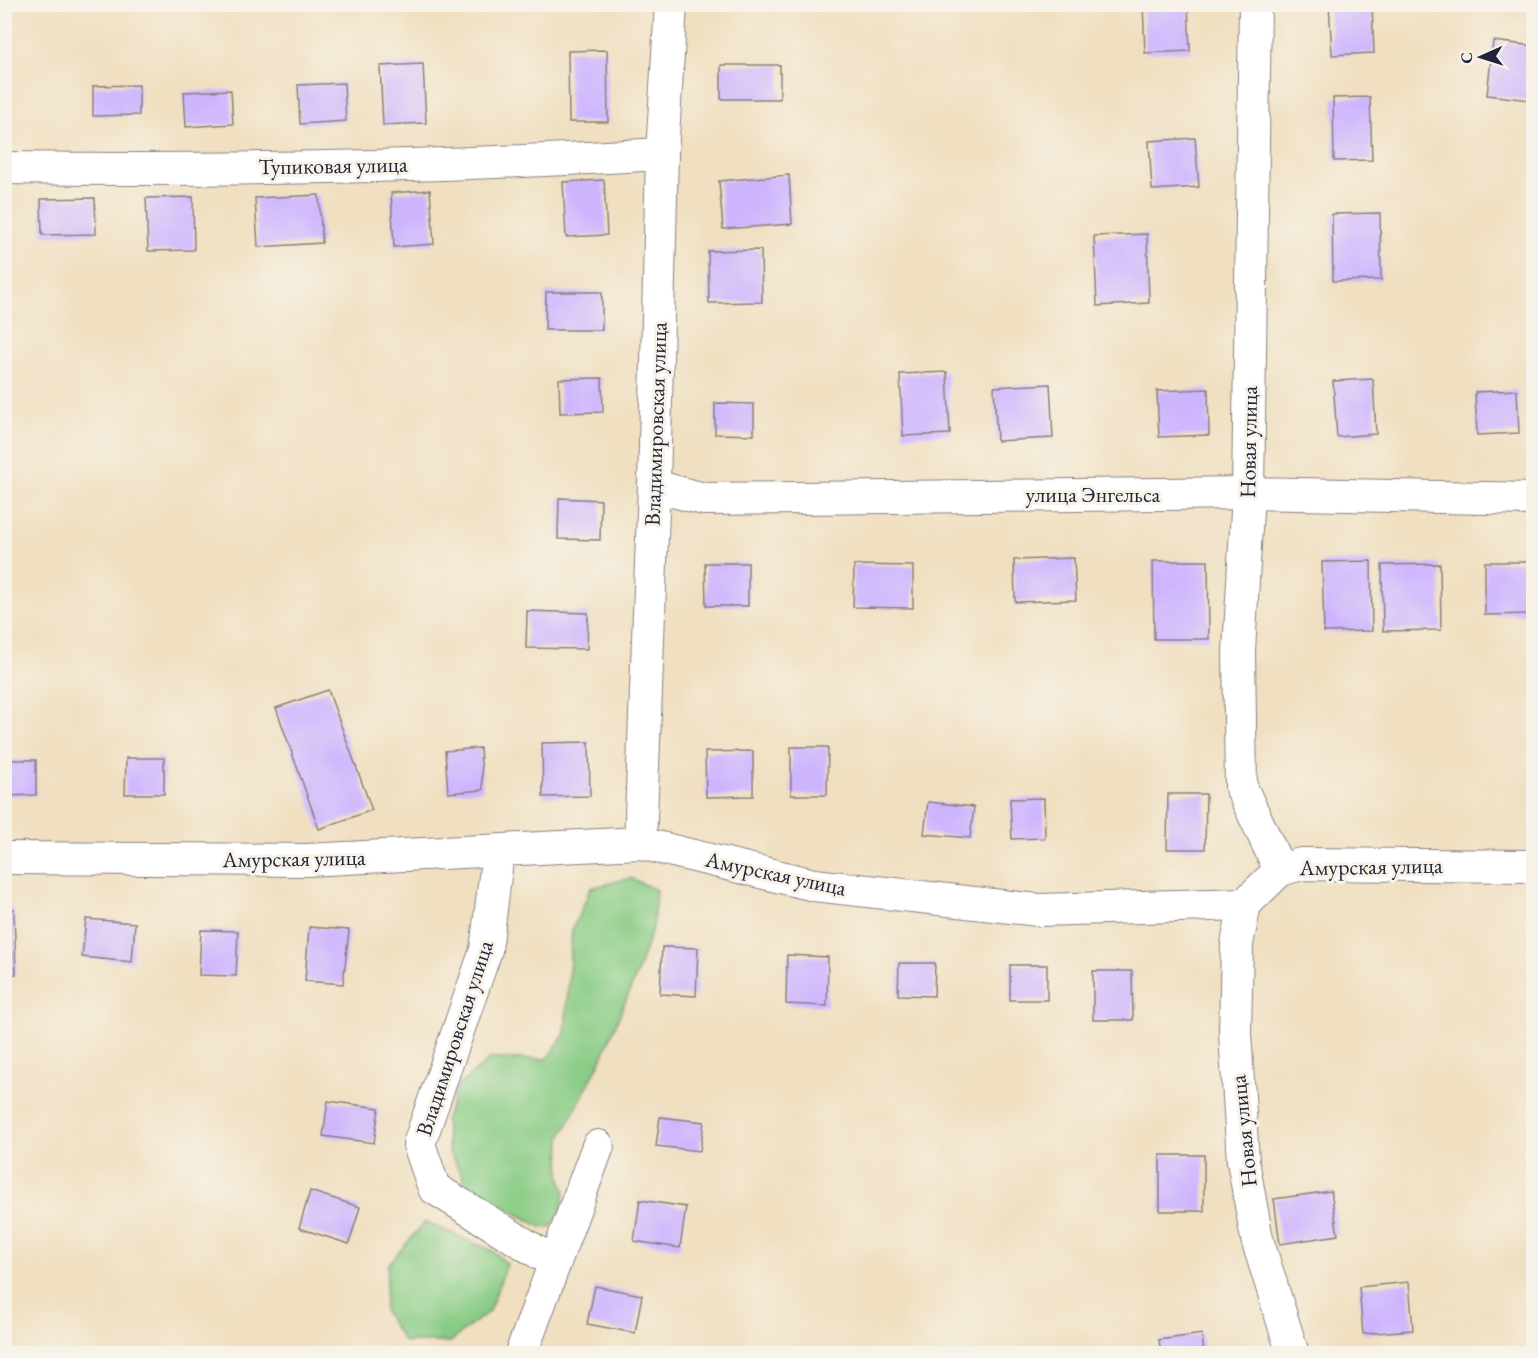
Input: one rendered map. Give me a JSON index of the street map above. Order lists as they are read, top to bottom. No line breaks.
{"streets":{"street":["Тупиковая улица","Владимировская улица","Новая улица","улица Энгельса","Амурская улица"]},"crossings":[["Тупиковая улица","Владимировская улица"],["Владимировская улица","улица Энгельса"],["Владимировская улица","Амурская улица"],["Новая улица","улица Энгельса"],["Новая улица","Амурская улица"]],"north":"left"}
